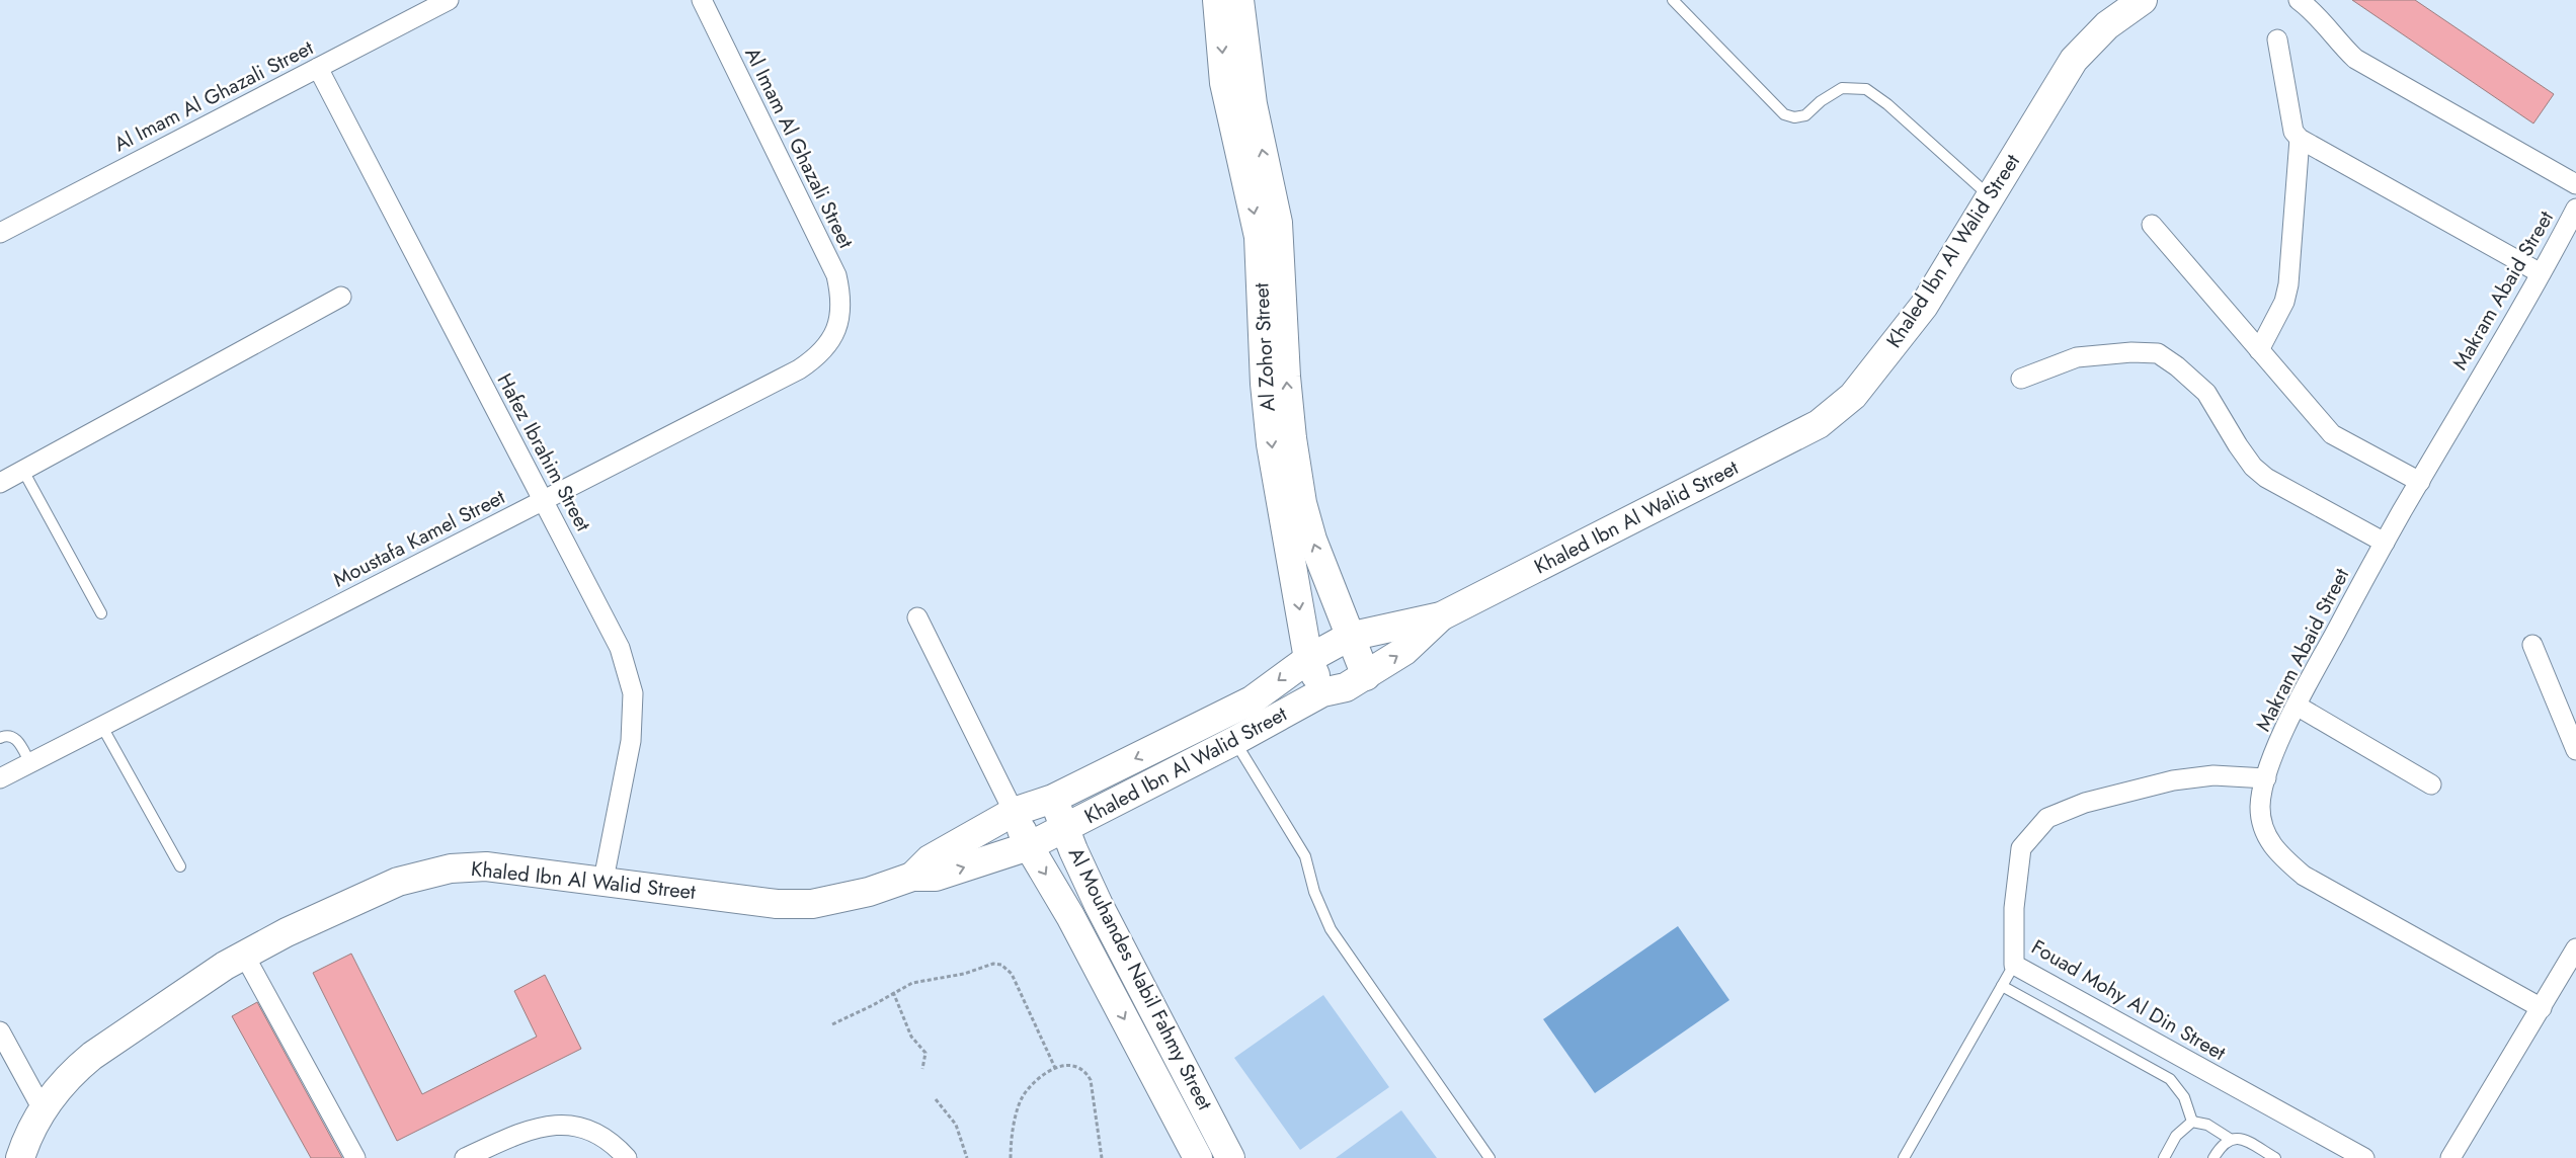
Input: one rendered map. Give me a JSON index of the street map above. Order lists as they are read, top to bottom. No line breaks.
{"streets":{"street":["Al Imam Al Ghazali Street","Khaled Ibn Al Walid Street","Makram Abaid Street","Al Zohor Street","Hafez Ibrahim Street","Moustafa Kamel Street","Al Mouhandes Nabil Fahmy Street","Fouad Mohy Al Din Street"]},"crossings":[["Al Imam Al Ghazali Street","Hafez Ibrahim Street"],["Al Imam Al Ghazali Street","Moustafa Kamel Street"],["Khaled Ibn Al Walid Street","Al Zohor Street"],["Khaled Ibn Al Walid Street","Hafez Ibrahim Street"],["Khaled Ibn Al Walid Street","Al Mouhandes Nabil Fahmy Street"],["Makram Abaid Street","Fouad Mohy Al Din Street"],["Hafez Ibrahim Street","Moustafa Kamel Street"]]}
